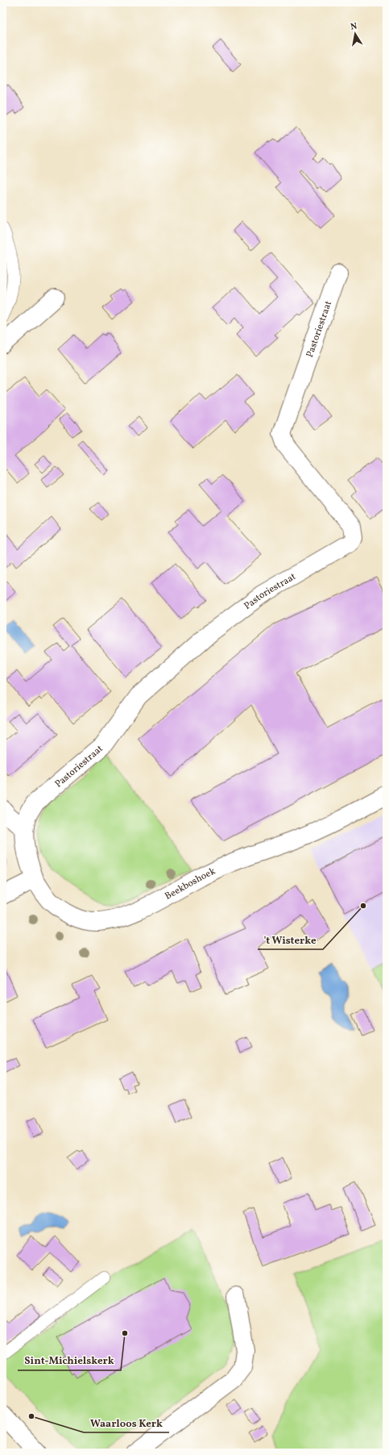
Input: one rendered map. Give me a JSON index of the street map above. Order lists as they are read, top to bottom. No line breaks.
{"streets":{"street":["Pastoriestraat","Beekboshoek"]},"crossings":[["Pastoriestraat","Beekboshoek"]],"places":["'t Wisterke","Sint-Michielskerk","Waarloos Kerk"],"north":"top"}
